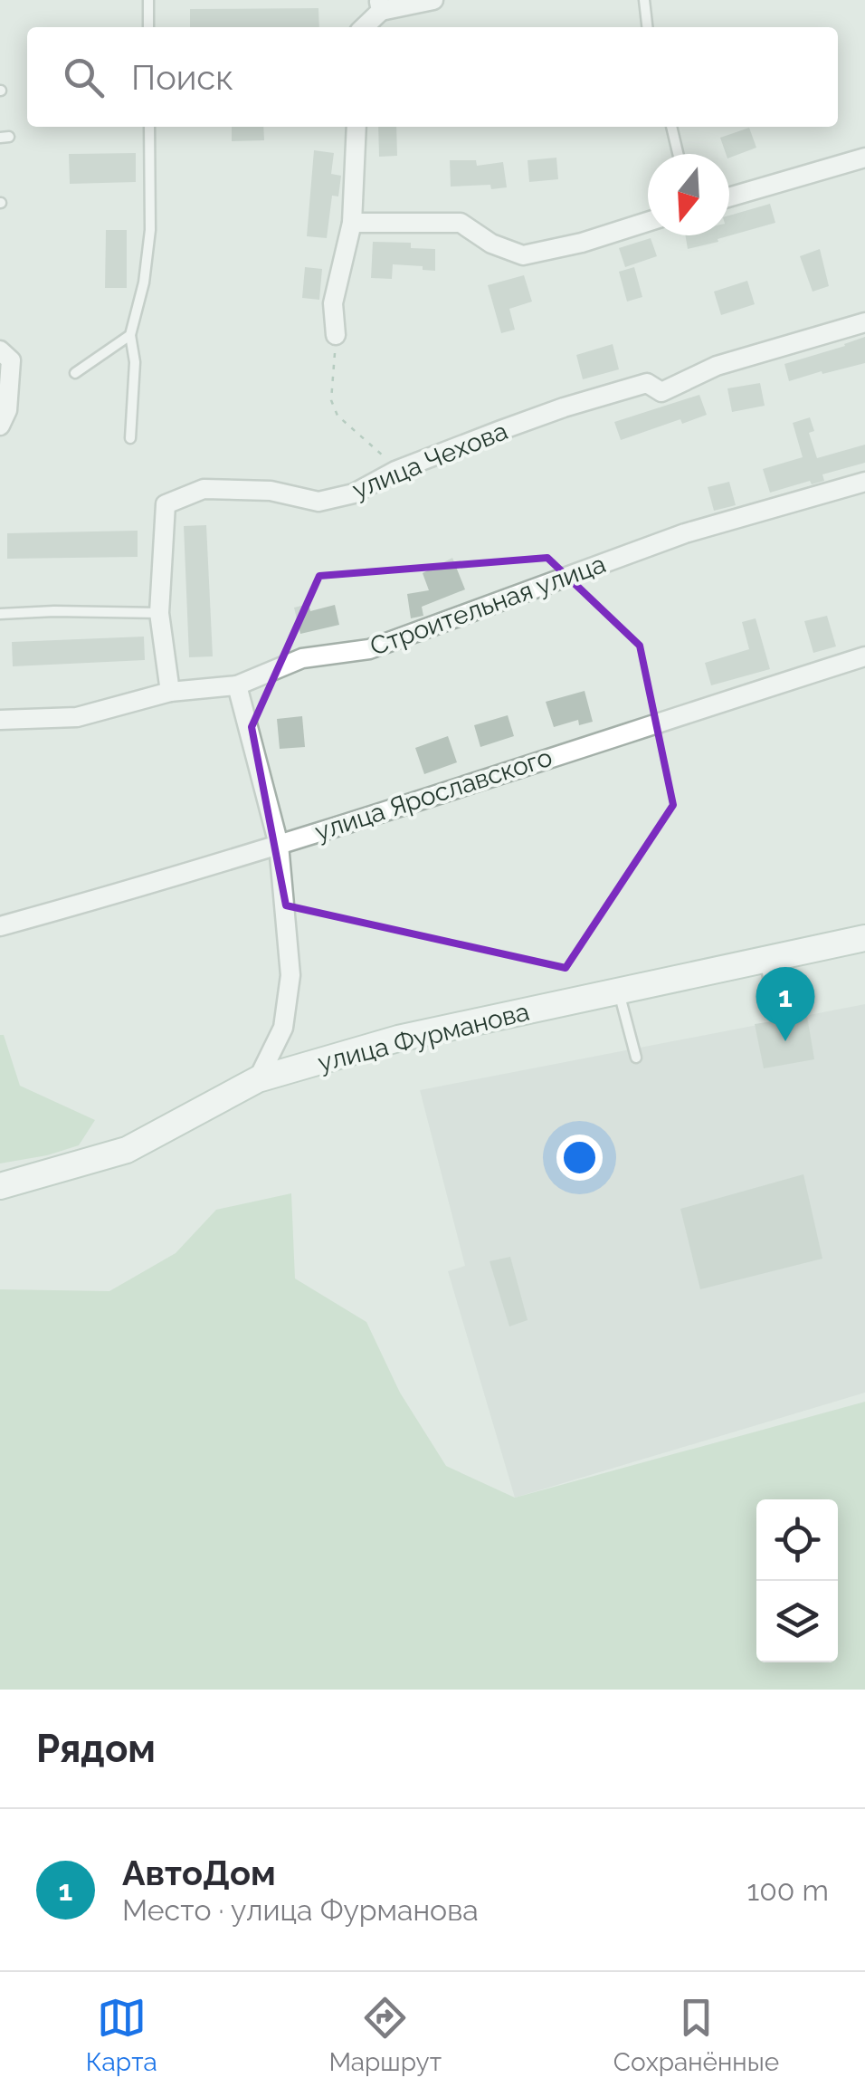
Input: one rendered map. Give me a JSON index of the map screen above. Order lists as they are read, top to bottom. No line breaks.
{"streets":{"main road":["улица Фурманова"],"street":["улица Чехова","Строительная улица","улица Ярославского"]},"crossings":[["улица Чехова","Строительная улица"]],"north":"bottom","page":{"search":"Поиск","pins":"1","heading":"Рядом","list":[{"mark":"1","name":"АвтоДом","note":"Место · улица Фурманова","value":"100 m"}],"nav":["Карта","Маршрут","Сохранённые"]}}
